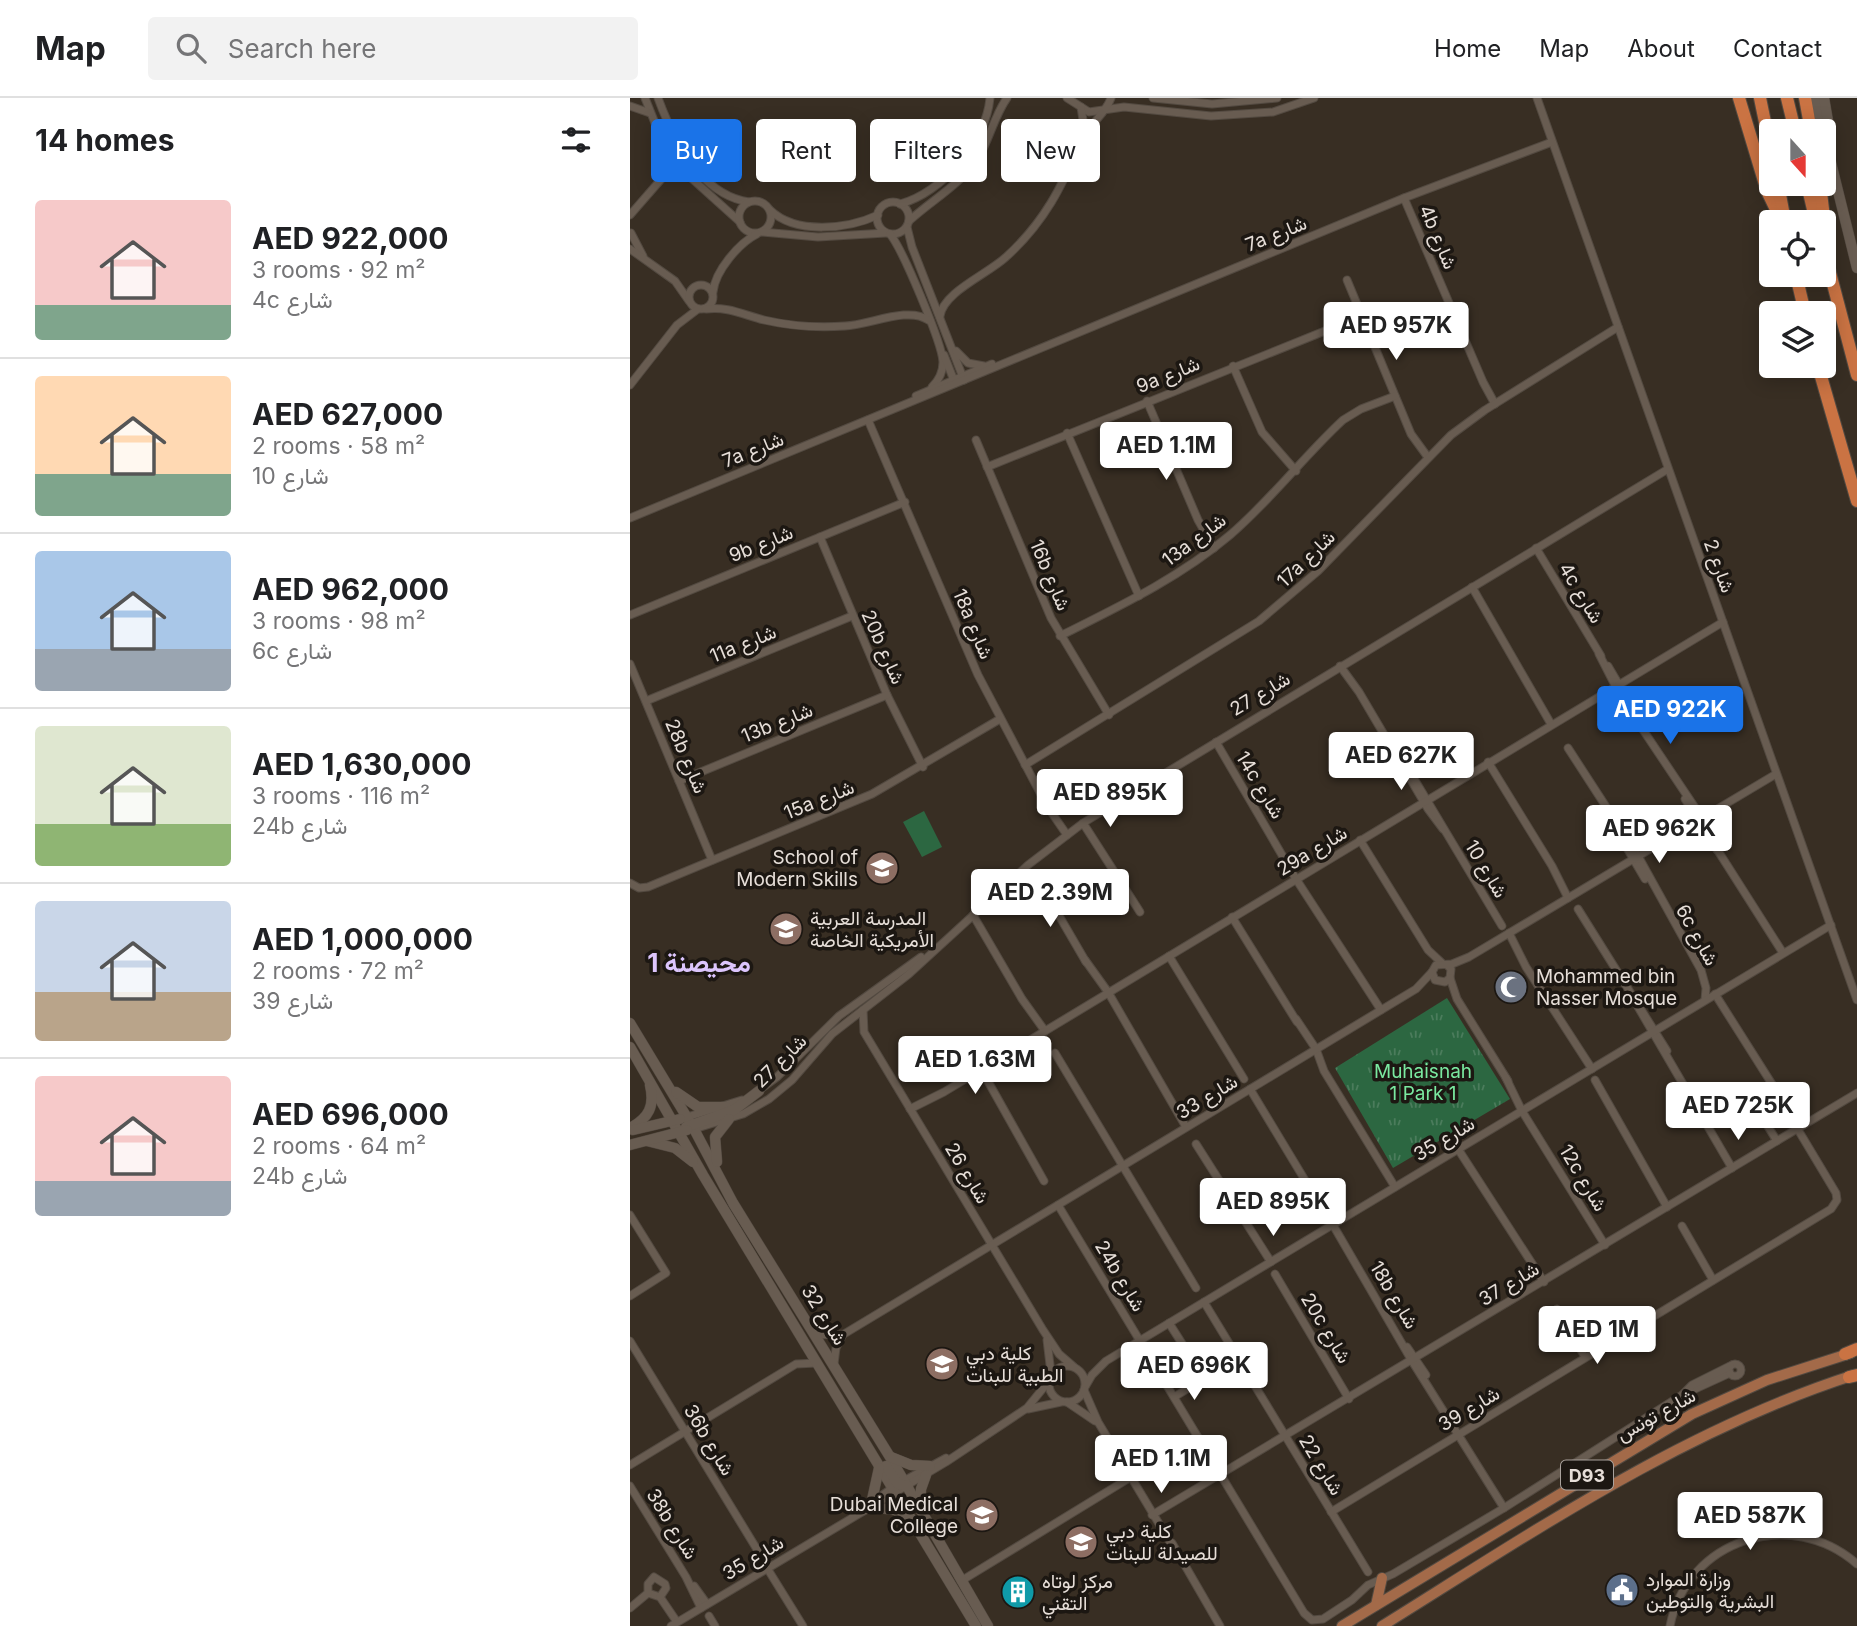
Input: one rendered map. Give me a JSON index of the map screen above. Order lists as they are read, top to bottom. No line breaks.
{"streets":{"main road":["شارع تونس","D93"],"street":["7a شارع","4b شارع","9a شارع","13a شارع","9b شارع","17a شارع","شارع 2","16b شارع","4c شارع","18a شارع","11a شارع","20b شارع","شارع 27","13b شارع","28b شارع","14c شارع","15a شارع","29a شارع","شارع 10","6c شارع","شارع 33","شارع 35","شارع 26","12c شارع","24b شارع","شارع 37","18b شارع","شارع 32","20c شارع","شارع 39","36b شارع","شارع 22","38b شارع"]},"crossings":[["7a شارع","4b شارع"],["7a شارع","شارع 2"],["7a شارع","18a شارع"],["4b شارع","17a شارع"],["9a شارع","16b شارع"],["13a شارع","16b شارع"],["9b شارع","18a شارع"],["9b شارع","20b شارع"],["17a شارع","شارع 2"],["17a شارع","16b شارع"],["17a شارع","18a شارع"],["شارع 2","شارع 27"],["شارع 2","29a شارع"],["شارع 2","شارع 35"],["4c شارع","شارع 27"],["4c شارع","29a شارع"],["4c شارع","شارع 35"],["18a شارع","شارع 27"],["18a شارع","15a شارع"],["11a شارع","20b شارع"],["11a شارع","28b شارع"],["20b شارع","13b شارع"],["20b شارع","15a شارع"],["شارع 27","14c شارع"],["شارع 27","شارع 10"],["شارع 27","شارع 26"],["شارع 27","شارع 32"],["13b شارع","28b شارع"],["28b شارع","15a شارع"],["14c شارع","29a شارع"],["14c شارع","شارع 33"],["29a شارع","شارع 10"],["29a شارع","شارع 26"],["6c شارع","شارع 35"],["شارع 33","شارع 35"],["شارع 33","شارع 26"],["شارع 33","12c شارع"],["شارع 33","24b شارع"],["شارع 33","شارع 32"],["شارع 35","شارع 26"],["شارع 35","12c شارع"],["شارع 35","24b شارع"],["شارع 35","18b شارع"],["شارع 35","شارع 32"],["شارع 35","شارع 22"],["شارع 35","38b شارع"],["شارع 26","شارع 32"],["12c شارع","شارع 37"],["24b شارع","شارع 37"],["شارع 37","18b شارع"],["شارع 37","20c شارع"],["شارع 37","شارع 39"],["شارع 37","شارع 22"],["18b شارع","شارع 39"],["شارع 39","شارع 22"]],"districts":["محيصنة 1"],"parks":["Muhaisnah 1 Park 1"],"places":{"school or university":["School of Modern Skills","المدرسة العربية الأمريكية الخاصة","كلية دبي الطبية للبنات","Dubai Medical College","كلية دبي للصيدلة للبنات"],"mosque":["Mohammed bin Nasser Mosque"],"public building":["وزارة الموارد البشرية والتوطين"],"building":["مركز لوتاه التقني"]},"north":"bottom","page":{"header":"Map","search":"Search here","nav":["Home","Map","About","Contact"],"heading":"14 homes","chip":["Buy","Rent","Filters","New"],"list":[{"name":"AED 922,000","note":"3 rooms · 92 m² · 4c شارع"},{"name":"AED 627,000","note":"2 rooms · 58 m² · شارع 10"},{"name":"AED 962,000","note":"3 rooms · 98 m² · 6c شارع"},{"name":"AED 1,630,000","note":"3 rooms · 116 m² · 24b شارع"},{"name":"AED 1,000,000","note":"2 rooms · 72 m² · شارع 39"},{"name":"AED 696,000","note":"2 rooms · 64 m² · 24b شارع"}],"price":["AED 957K","AED 1.1M","AED 922K","AED 627K","AED 895K","AED 962K","AED 2.39M","AED 1.63M","AED 725K","AED 895K","AED 1M","AED 696K","AED 1.1M","AED 587K"]}}
